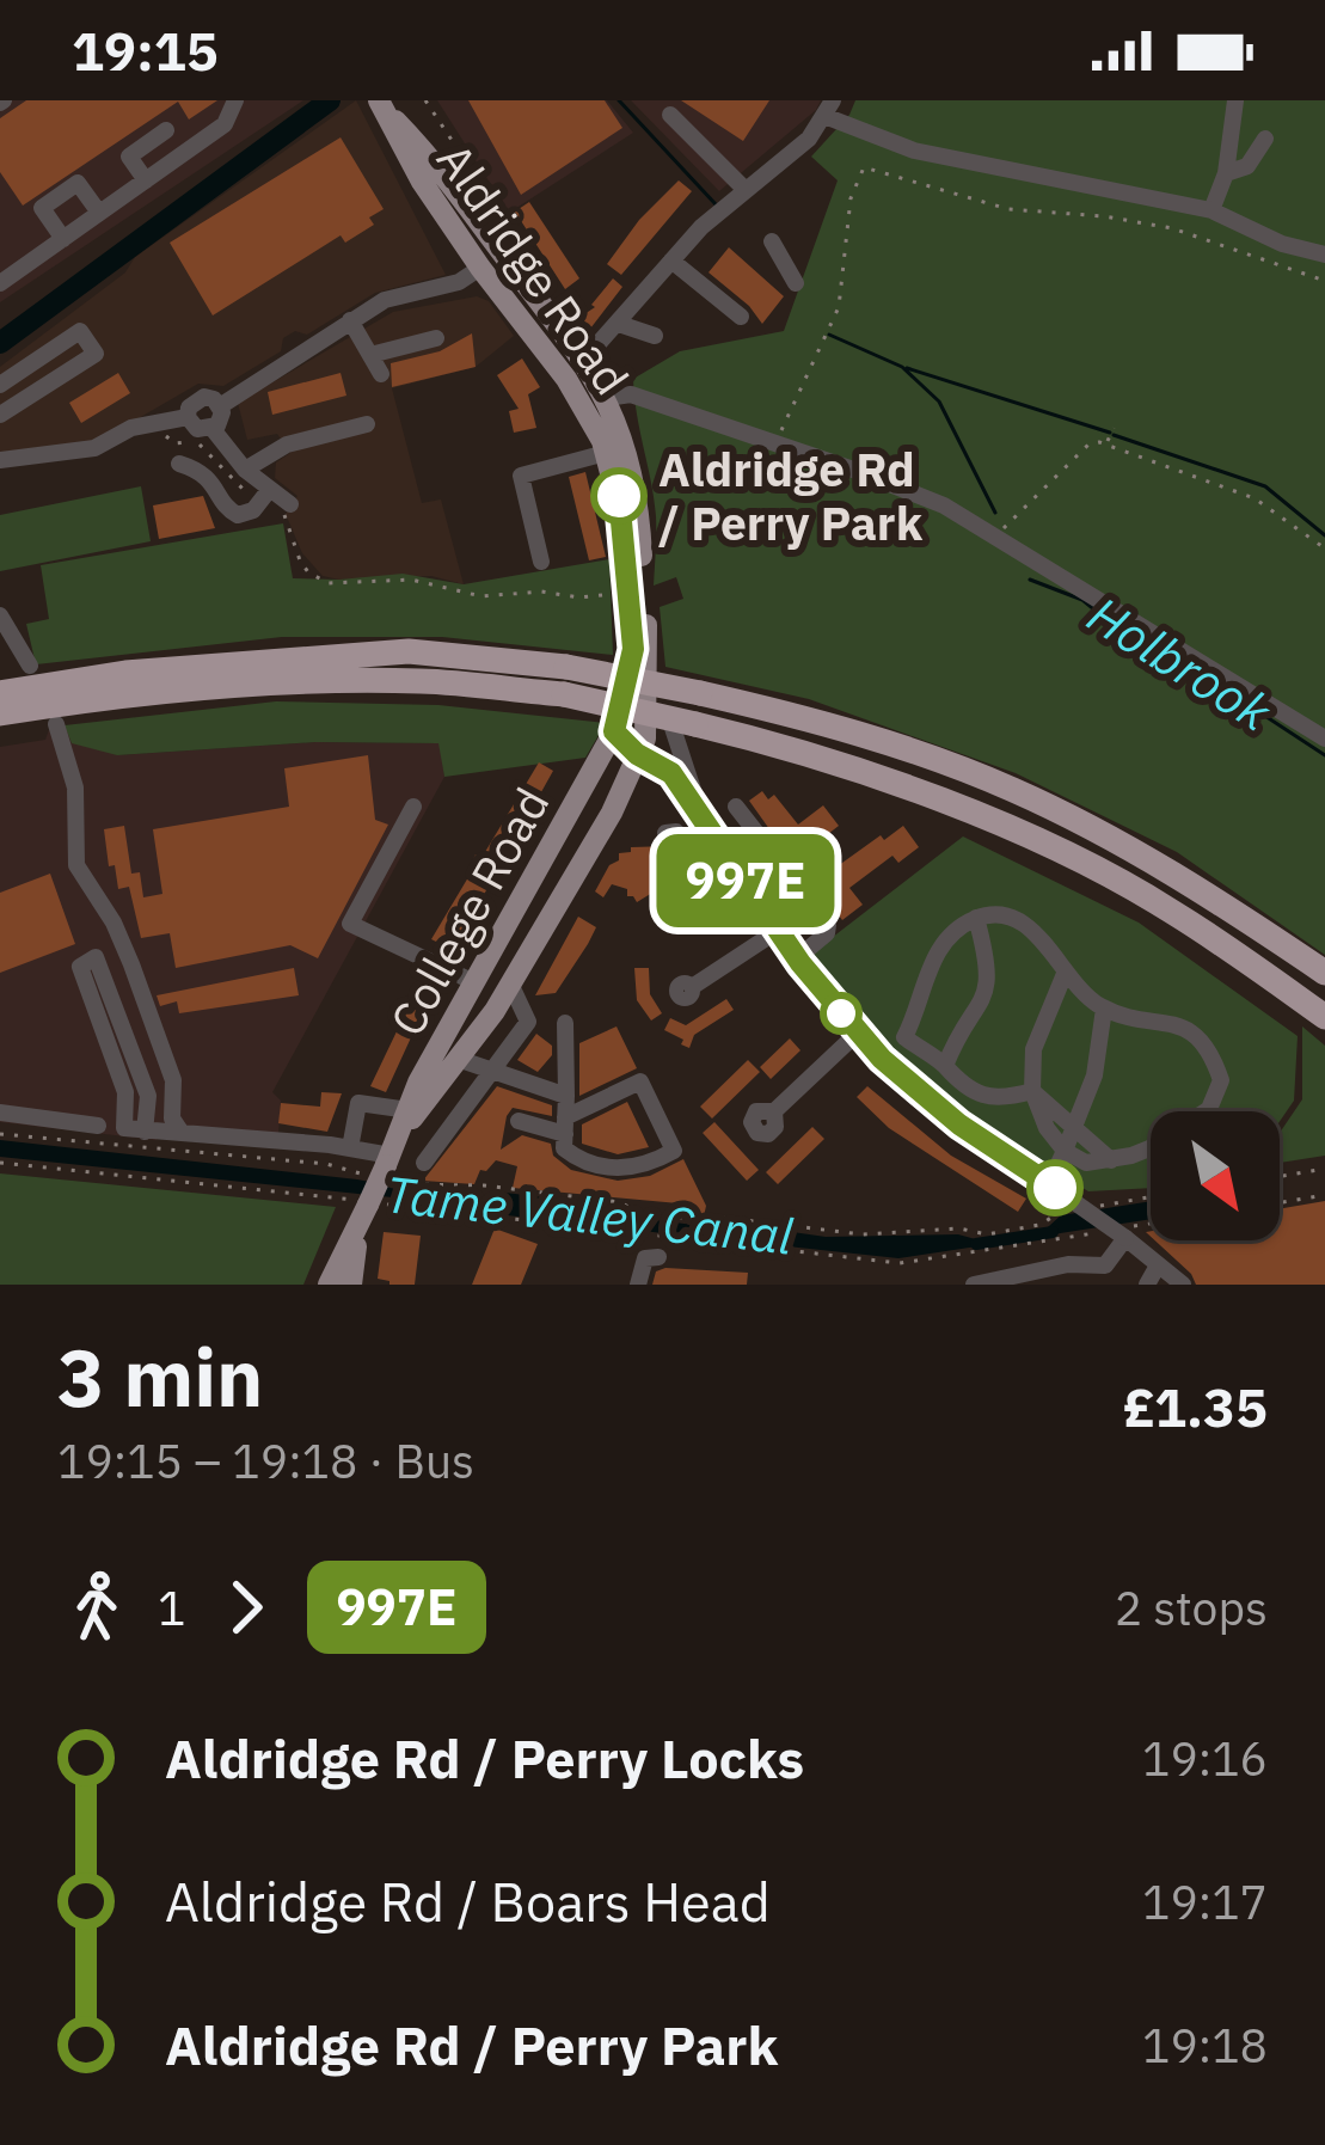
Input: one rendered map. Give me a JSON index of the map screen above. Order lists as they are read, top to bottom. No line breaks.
{"streets":{"main road":["Aldridge Road","College Road"]},"crossings":[["Aldridge Road","College Road"]],"water":["Holbrook","Tame Valley Canal"],"places":["Aldridge Rd / Perry Park"],"lines":["bus line 997E"],"north":"bottom right","page":{"status":"19:15","on_map":"997E","heading":["3 min","19:15 – 19:18 · Bus","£1.35"],"legs":["1","997E","2 stops"],"list":[{"name":"Aldridge Rd / Perry Locks","value":"19:16"},{"name":"Aldridge Rd / Boars Head","value":"19:17"},{"name":"Aldridge Rd / Perry Park","value":"19:18"}]}}
